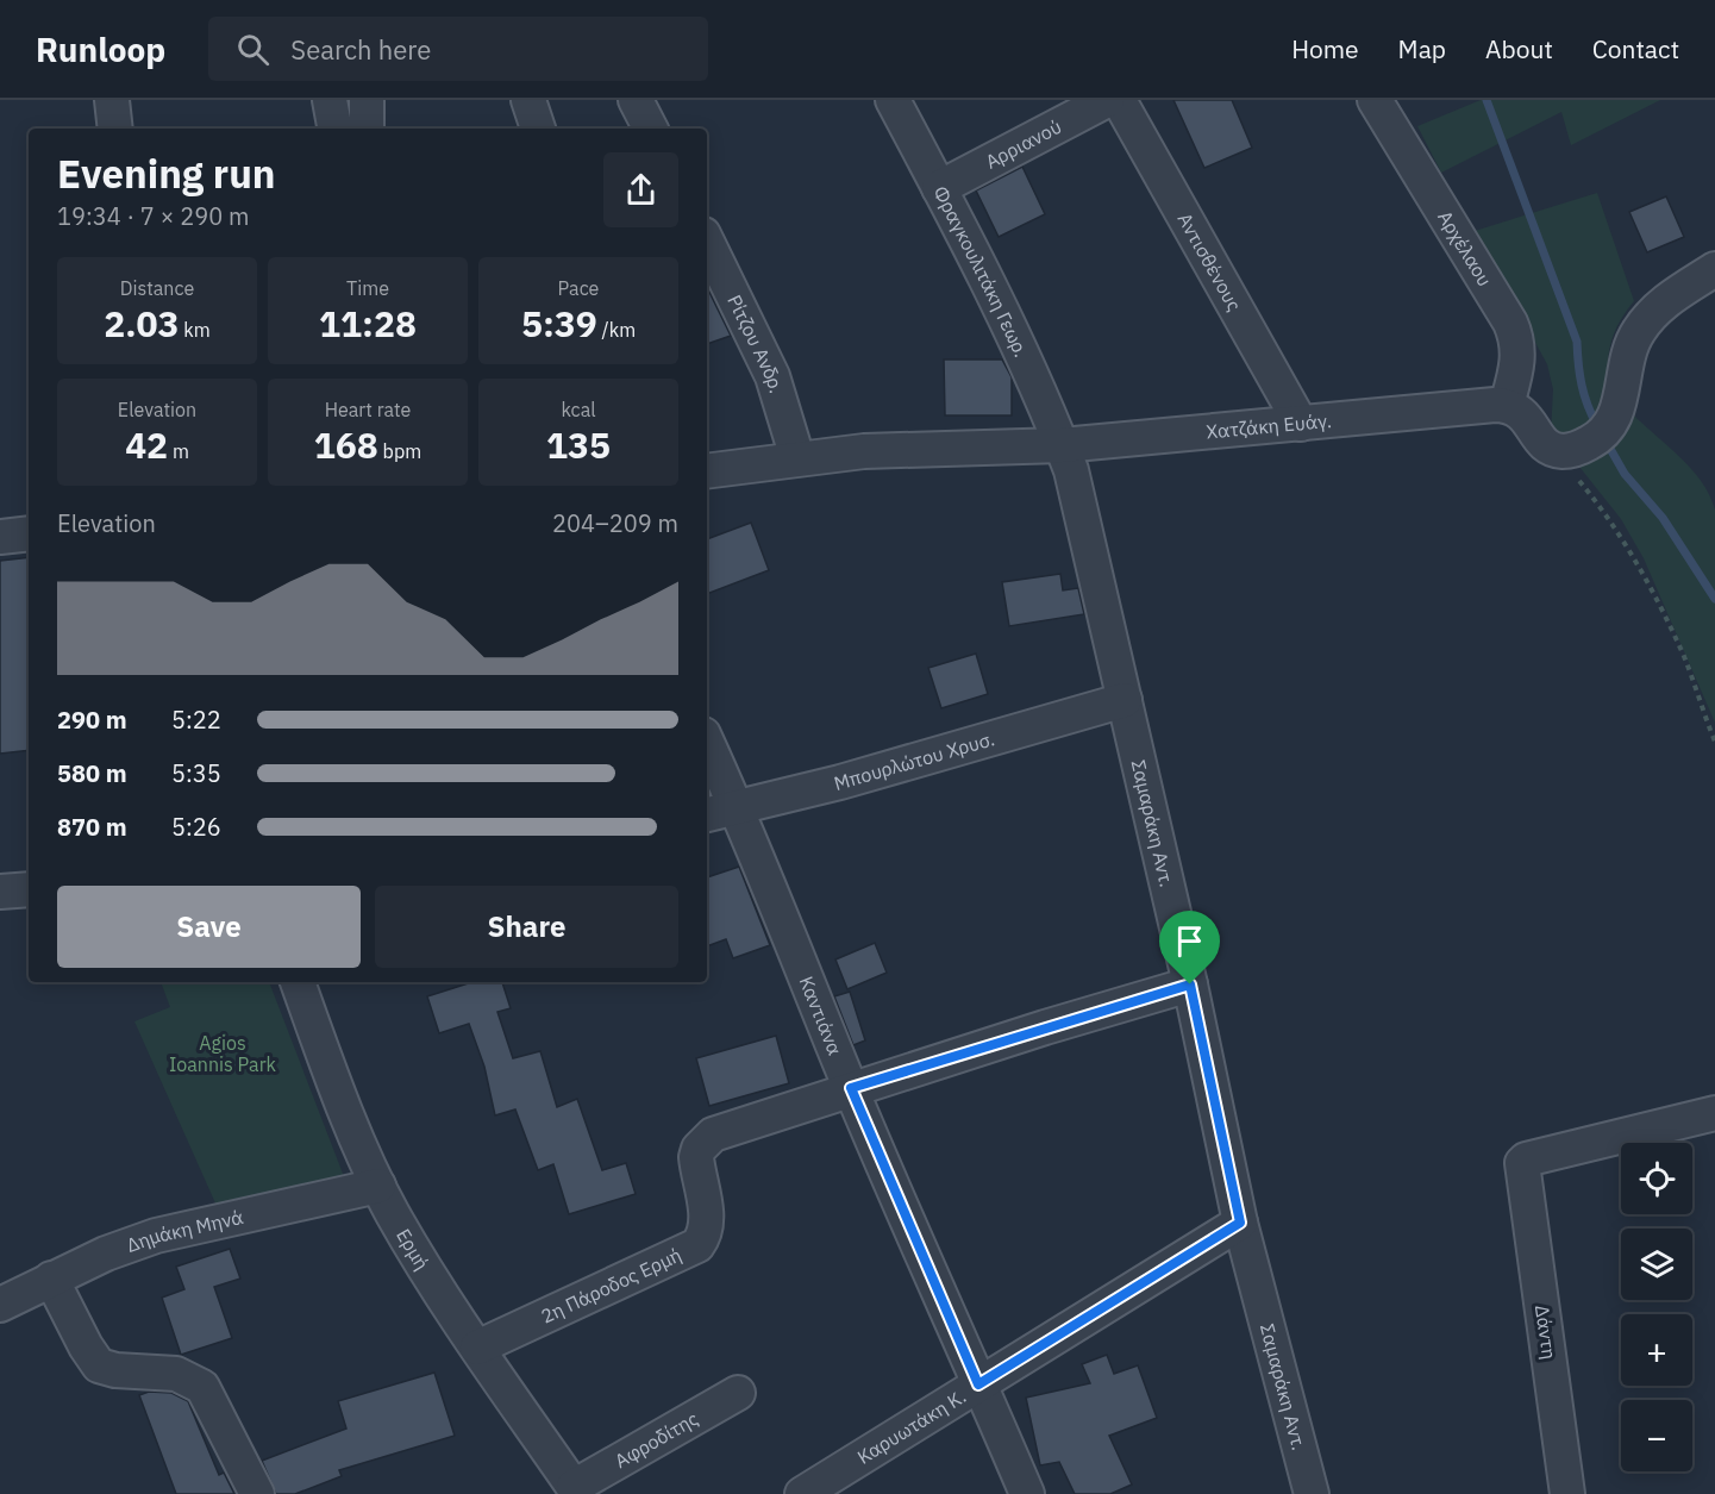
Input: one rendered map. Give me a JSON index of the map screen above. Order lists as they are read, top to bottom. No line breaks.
{"streets":{"street":["Αρριανού","Αρχέλαου","Αντισθένους","Φραγκουλιτάκη Γεωρ.","Ρίτζου Ανδρ.","Χατζάκη Ευάγ.","Μπουρλώτου Χρυσ.","Σαμαράκη Αντ.","Καντιάνα","Δημάκη Μηνά","Ερμή","2η Πάροδος Ερμή","Δάντη","Καρυωτάκη Κ.","Αφροδίτης"]},"crossings":[["Αρριανού","Φραγκουλιτάκη Γεωρ."],["Αρχέλαου","Χατζάκη Ευάγ."],["Αντισθένους","Χατζάκη Ευάγ."],["Φραγκουλιτάκη Γεωρ.","Χατζάκη Ευάγ."],["Φραγκουλιτάκη Γεωρ.","Σαμαράκη Αντ."],["Ρίτζου Ανδρ.","Χατζάκη Ευάγ."],["Χατζάκη Ευάγ.","Σαμαράκη Αντ."],["Μπουρλώτου Χρυσ.","Σαμαράκη Αντ."],["Μπουρλώτου Χρυσ.","Καντιάνα"],["Σαμαράκη Αντ.","2η Πάροδος Ερμή"],["Σαμαράκη Αντ.","Καρυωτάκη Κ."],["Καντιάνα","2η Πάροδος Ερμή"],["Καντιάνα","Καρυωτάκη Κ."],["Δημάκη Μηνά","Ερμή"],["Ερμή","2η Πάροδος Ερμή"],["Ερμή","Αφροδίτης"]],"parks":["Agios Ioannis Park"],"page":{"header":"Runloop","search":"Search here","nav":["Home","Map","About","Contact"],"heading":["Evening run","19:34 · 7 × 290 m"],"stats":[["Distance","2.03 km"],["Time","11:28"],["Pace","5:39 /km"],["Elevation","42 m"],["Heart rate","168 bpm"],["kcal","135"]],"chart":["Elevation","204–209 m"],"list":[{"name":"290 m","note":"5:22"},{"name":"580 m","note":"5:35"},{"name":"870 m","note":"5:26"}],"buttons":["Save","Share"],"map_buttons":["+","−"]}}
